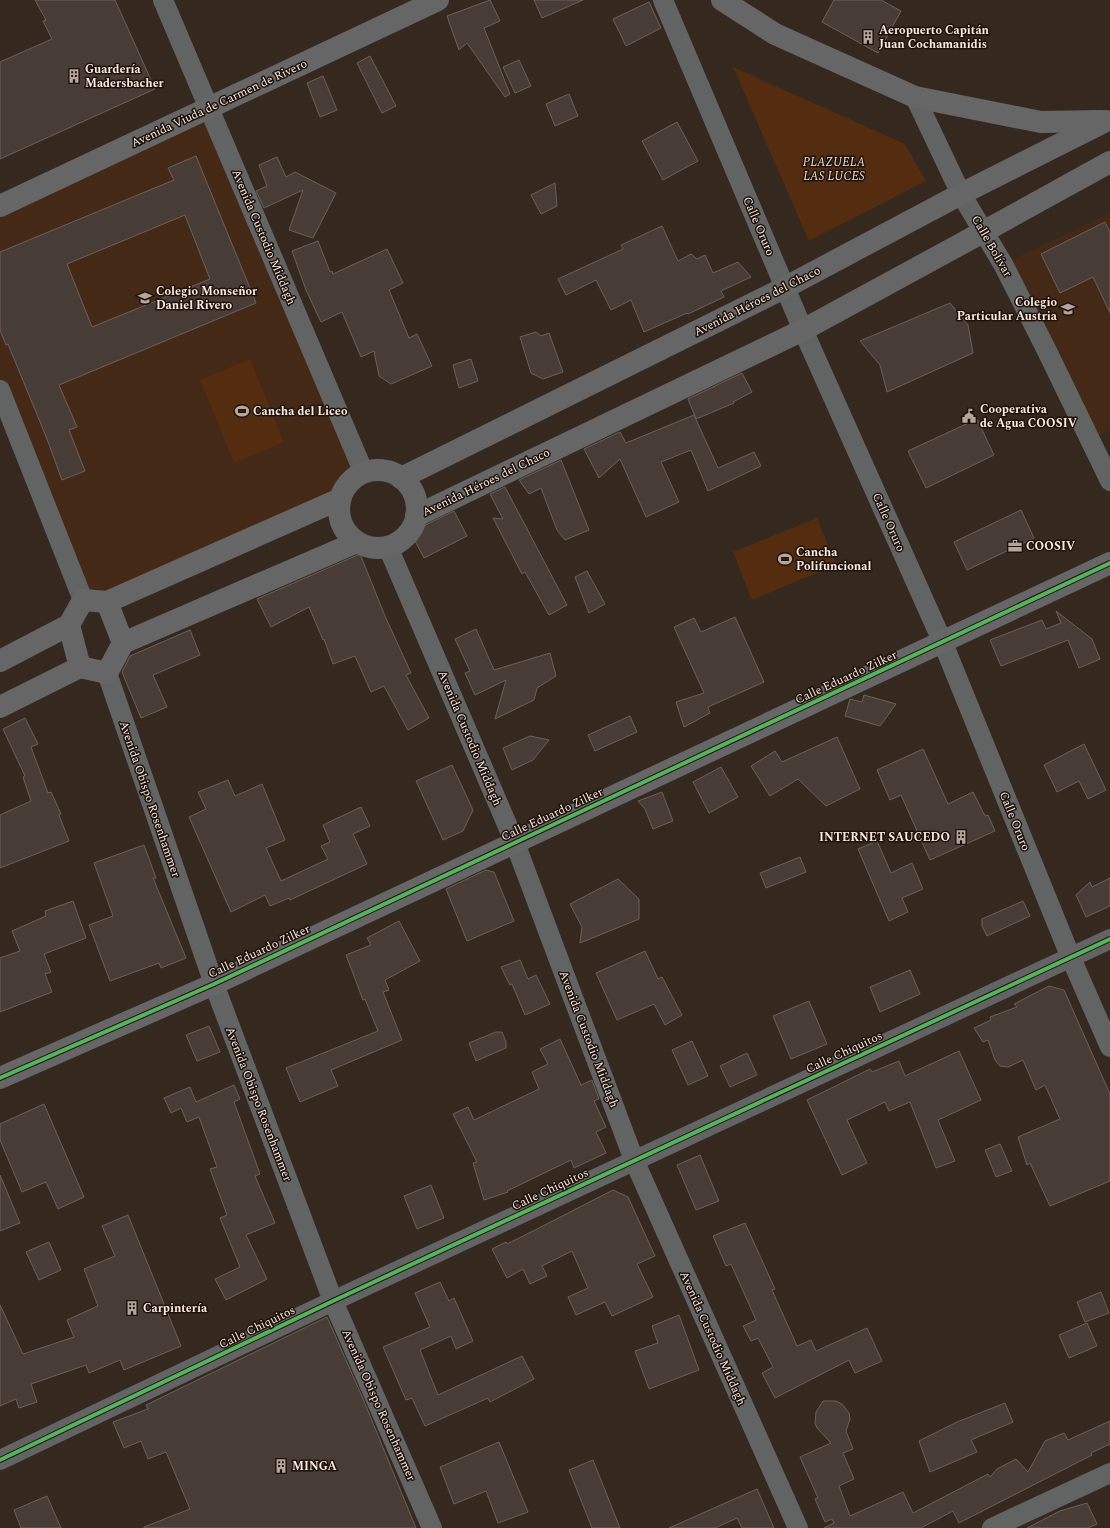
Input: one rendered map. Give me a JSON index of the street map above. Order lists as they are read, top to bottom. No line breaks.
{"streets":{"street":["Avenida Viuda de Carmen de Rivero","Calle Oruro","Avenida Custodio Middagh","Calle Bolívar","Avenida Héroes del Chaco","Calle Eduardo Zilker","Avenida Obispo Rosenhammer","Calle Chiquitos"]},"crossings":[["Avenida Viuda de Carmen de Rivero","Avenida Custodio Middagh"],["Calle Oruro","Avenida Héroes del Chaco"],["Calle Oruro","Calle Eduardo Zilker"],["Calle Oruro","Calle Chiquitos"],["Avenida Custodio Middagh","Avenida Héroes del Chaco"],["Avenida Custodio Middagh","Calle Eduardo Zilker"],["Avenida Custodio Middagh","Calle Chiquitos"],["Calle Bolívar","Avenida Héroes del Chaco"],["Calle Eduardo Zilker","Avenida Obispo Rosenhammer"],["Avenida Obispo Rosenhammer","Calle Chiquitos"]],"parks":["PLAZUELA LAS LUCES"],"places":{"building":["Aeropuerto Capitán Juan Cochamanidis","Guardería Madersbacher","INTERNET SAUCEDO","Carpintería","MINGA"],"school or university":["Colegio Monseñor Daniel Rivero","Colegio Particular Austria"],"sports":["Cancha del Liceo","Cancha Polifuncional"],"public building":["Cooperativa de Agua COOSIV"],"office":["COOSIV"]}}
